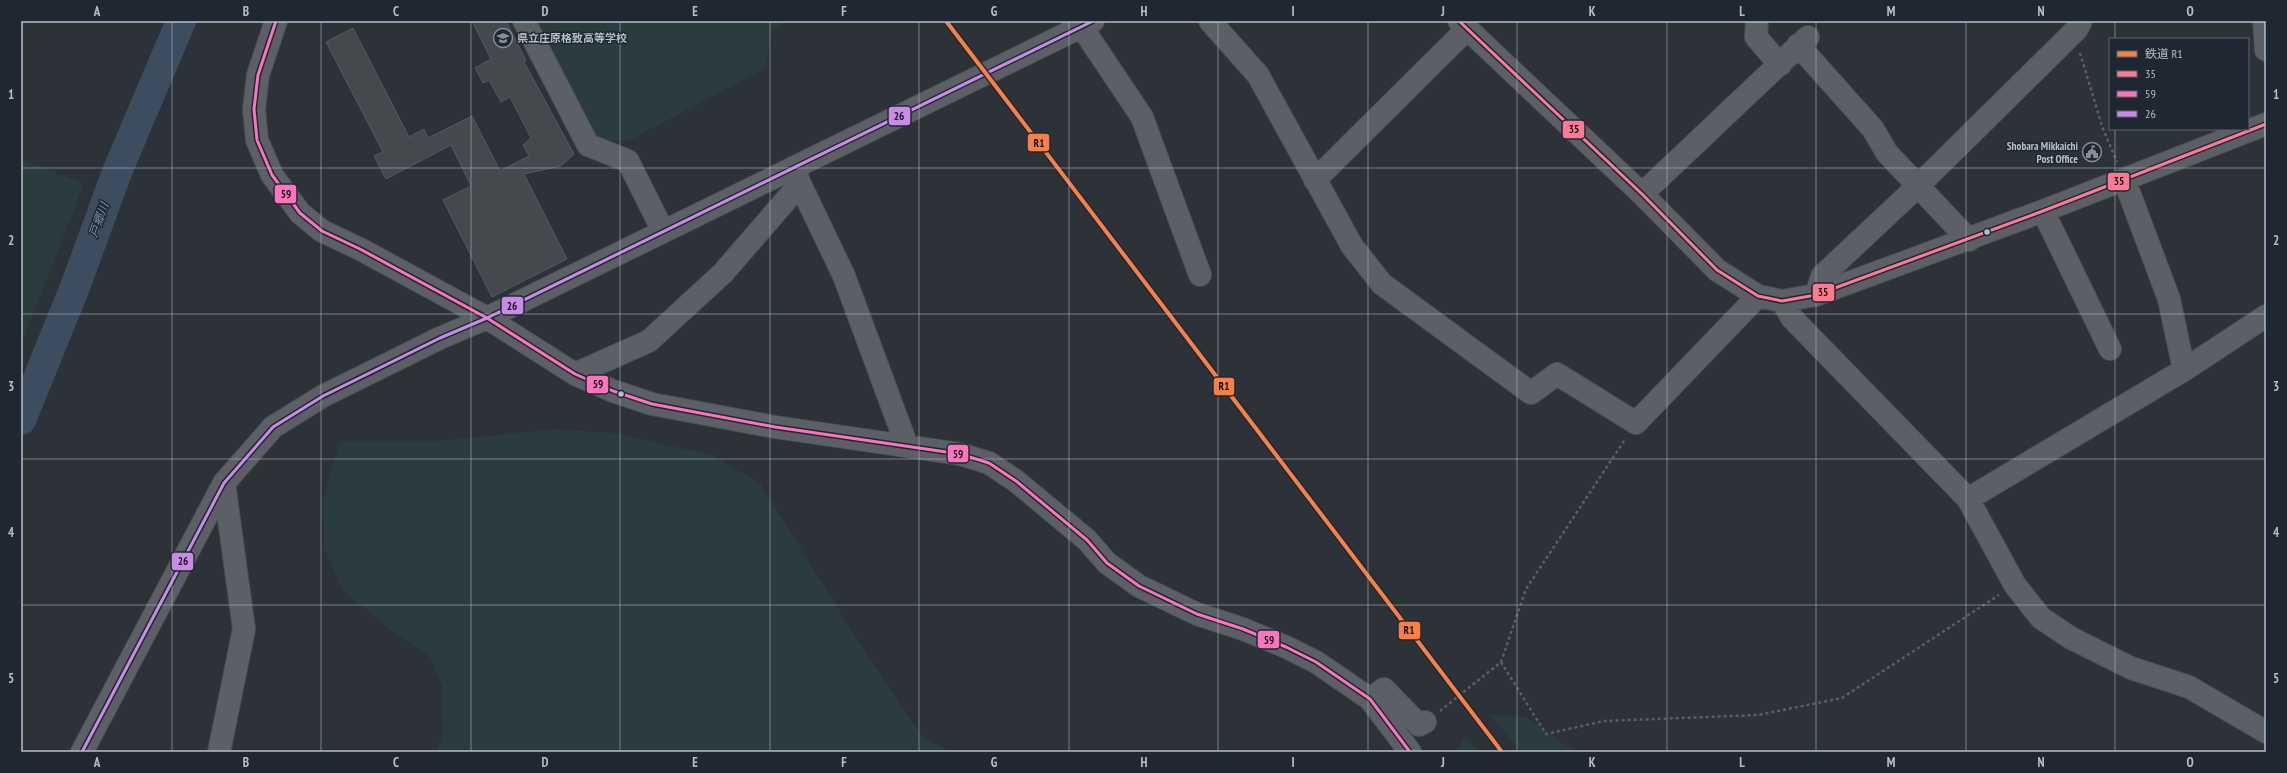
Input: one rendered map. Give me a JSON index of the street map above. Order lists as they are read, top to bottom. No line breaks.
{"water":["戸郷川"],"places":{"school or university":["県立庄原格致高等学校"],"public building":["Shobara Mikkaichi Post Office"]},"lines":["rail line R1","transit line 35","transit line 59","transit line 26"],"legend":["鉄道 R1","35","59","26"],"grid":{"columns":["A","B","C","D","E","F","G","H","I","J","K","L","M","N","O"],"rows":["1","2","3","4","5"]}}
